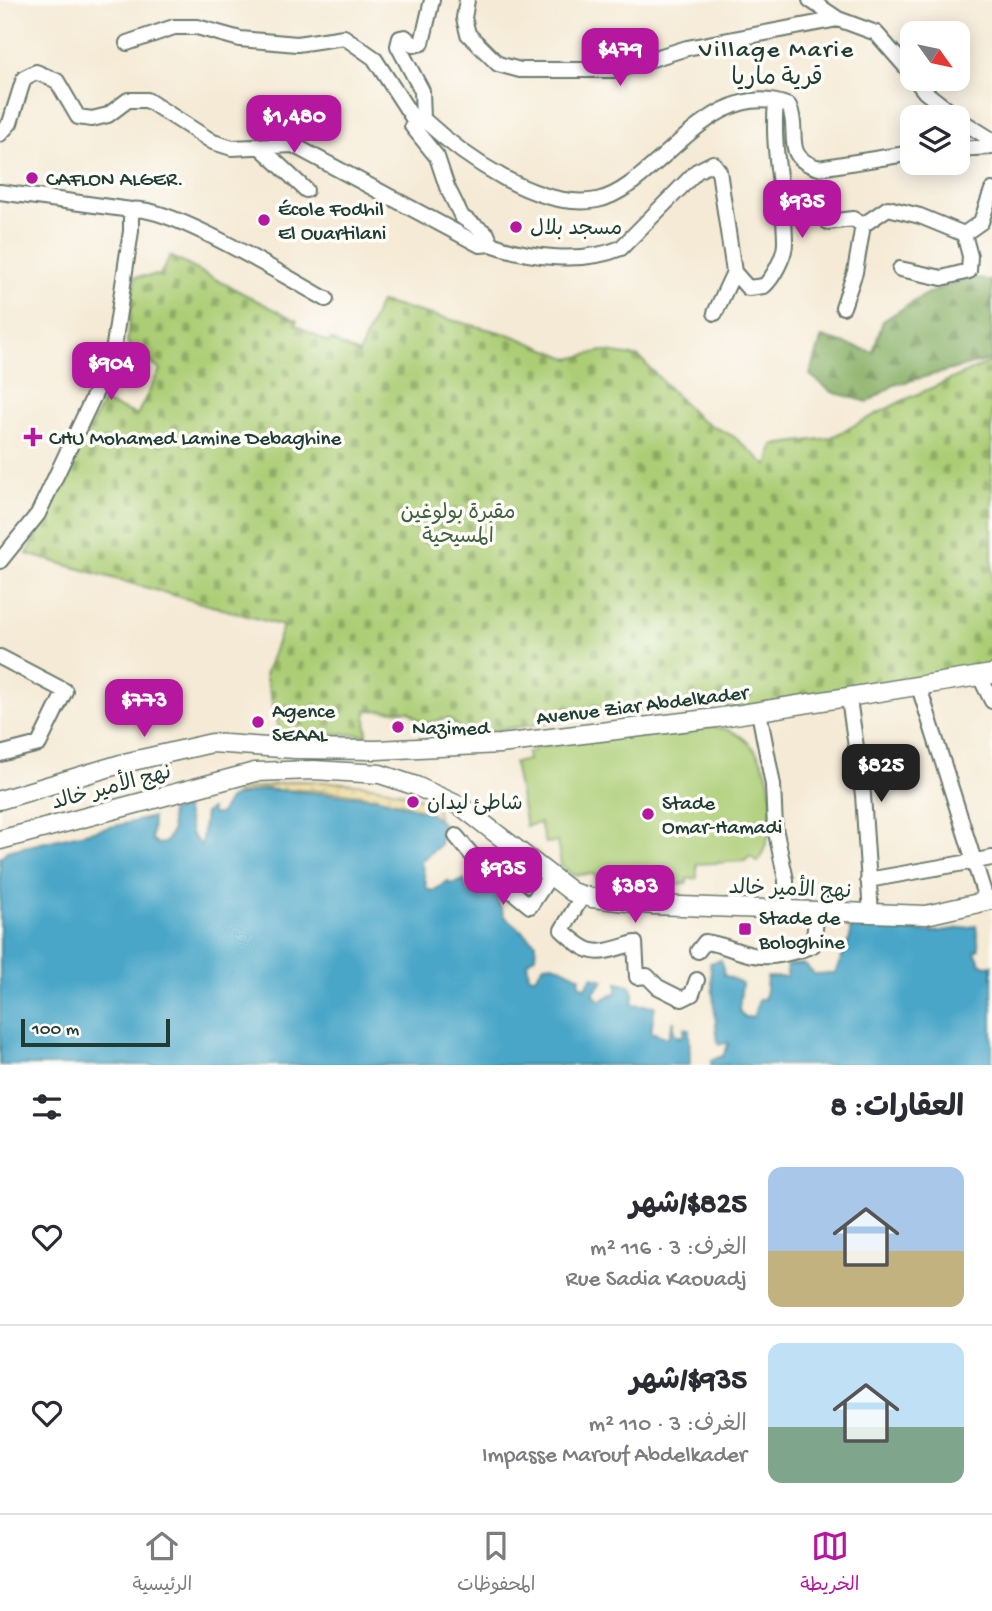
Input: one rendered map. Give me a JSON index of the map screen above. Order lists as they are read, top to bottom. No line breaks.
{"streets":{"main road":["Avenue Ziar Abdelkader","نهج الأمير خالد"]},"districts":["Village Marie قرية ماريا"],"parks":["مقبرة بولوغين المسيحية"],"places":{"other":["CAFLON ALGER.","École Fodhil El Ouartilani","مسجد بلال","Agence SEAAL","Nazimed","شاطئ ليدان","Stade Omar-Hamadi"],"health":["CHU Mohamed Lamine Debaghine"],"transit":["Stade de Bologhine"]},"scale_bar":"100 m","north":"bottom right","page":{"price":["$479","$1,480","$935","$904","$773","$825","$935","$383"],"scale":"100 m","heading":"العقارات: 8","list":[{"name":"$825/شهر","note":"الغرف: 3 · 116 m² · Rue Sadia Kaouadj"},{"name":"$935/شهر","note":"الغرف: 3 · 110 m² · Impasse Marouf Abdelkader"}],"tabs":["الخريطة","المحفوظات","الرئيسية"]}}
